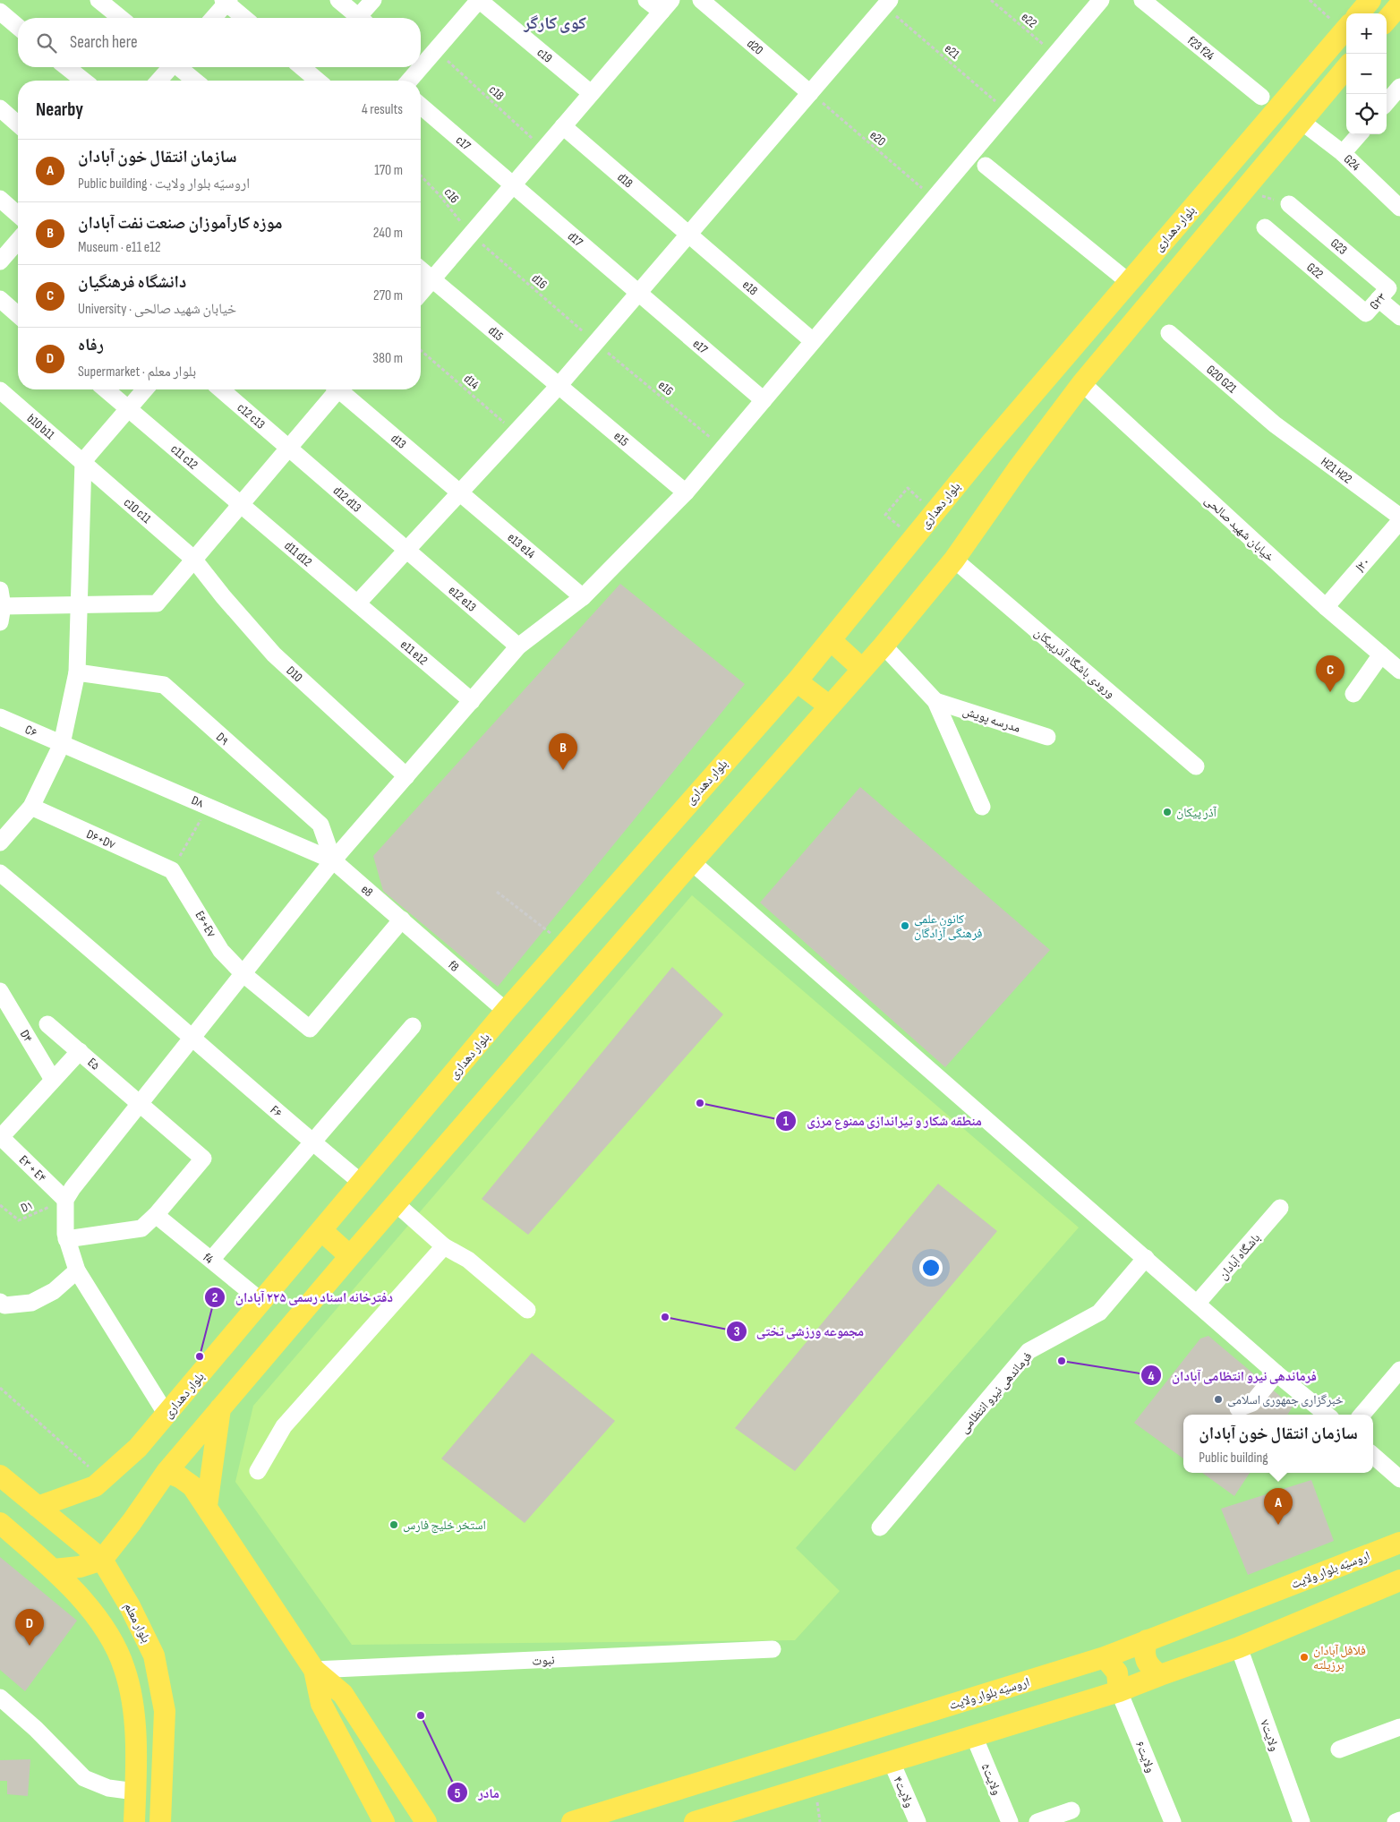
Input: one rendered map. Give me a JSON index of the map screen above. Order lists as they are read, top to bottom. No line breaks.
{"streets":{"main road":["بلوار دهداری","اروسیّه بلوار ولایت","بلوار معلم"],"street":["d20","f23 f24","c19","c17","G24","d18","d17","G23","G22","e18","G۲۳","d15","e17","G20 G21","c12 c13","b10 b11","e15","d13","c11 c12","H21 H22","d12 d13","c10 c11","خیابان شهید صالحی","e13 e14","d11 d12","J۲۰","e12 e13","e11 e12","ورودی باشگاه آذرپیکان","D10","مدرسه پویش","C۶","D۹","D۸","D۶+D۷","e8","E۶+E۷","f8","D۴","E۵","F۶","E۳ + E۴","باشگاه آبادان","f4","فرماندهی نیرو انتظامی","نبوت","ولایت۷","ولایت۶","ولایت۵","ولایت۴"],"path":["e22","e21","c18","e20","c16","d16","d14","e16","D۱"]},"crossings":[["d20","e20"],["c17","d17"],["d18","e18"],["c16","d16"],["بلوار دهداری","f8"],["بلوار دهداری","F۶"],["بلوار دهداری","f4"],["بلوار دهداری","بلوار معلم"],["d17","e17"],["G23","G۲۳"],["G22","G۲۳"],["d16","e16"],["d15","e15"],["G20 G21","H21 H22"],["c12 c13","d12 d13"],["b10 b11","c10 c11"],["d13","e13 e14"],["c11 c12","d11 d12"],["d12 d13","e12 e13"],["c10 c11","D10"],["خیابان شهید صالحی","J۲۰"],["d11 d12","e11 e12"],["C۶","D۸"],["D۹","D۸"],["D۹","e8"],["D۸","e8"],["D۶+D۷","E۶+E۷"],["e8","E۶+E۷"],["e8","f8"],["E۶+E۷","f8"],["E۵","f4"],["E۳ + E۴","D۱"]],"districts":["کوی کارگر"],"places":["آذر پیکان","کانون علمی فرهنگی آزادگان","منطقه شکار و تیراندازی ممنوع مرزی","مجموعه ورزشی تختی","دفترخانه اسناد رسمی ۲۲۵ آبادان","فرماندهی نیرو انتظامی آبادان","خبرگزاری جمهوری اسلامی","استخر خلیج فارس","فلافل آبادان برزیلته","مادر"],"page":{"map_buttons":["+","−"],"search":"Search here","heading":["Nearby","4 results"],"list":[{"mark":"A","name":"سازمان انتقال خون آبادان","note":"Public building · اروسیّه بلوار ولایت","value":"170 m"},{"mark":"B","name":"موزه کارآموزان صنعت نفت آبادان","note":"Museum · e11 e12","value":"240 m"},{"mark":"C","name":"دانشگاه فرهنگیان","note":"University · خیابان شهید صالحی","value":"270 m"},{"mark":"D","name":"رفاه","note":"Supermarket · بلوار معلم","value":"380 m"}],"pins":["C","B","A","D"],"popup":["سازمان انتقال خون آبادان","Public building"]}}
